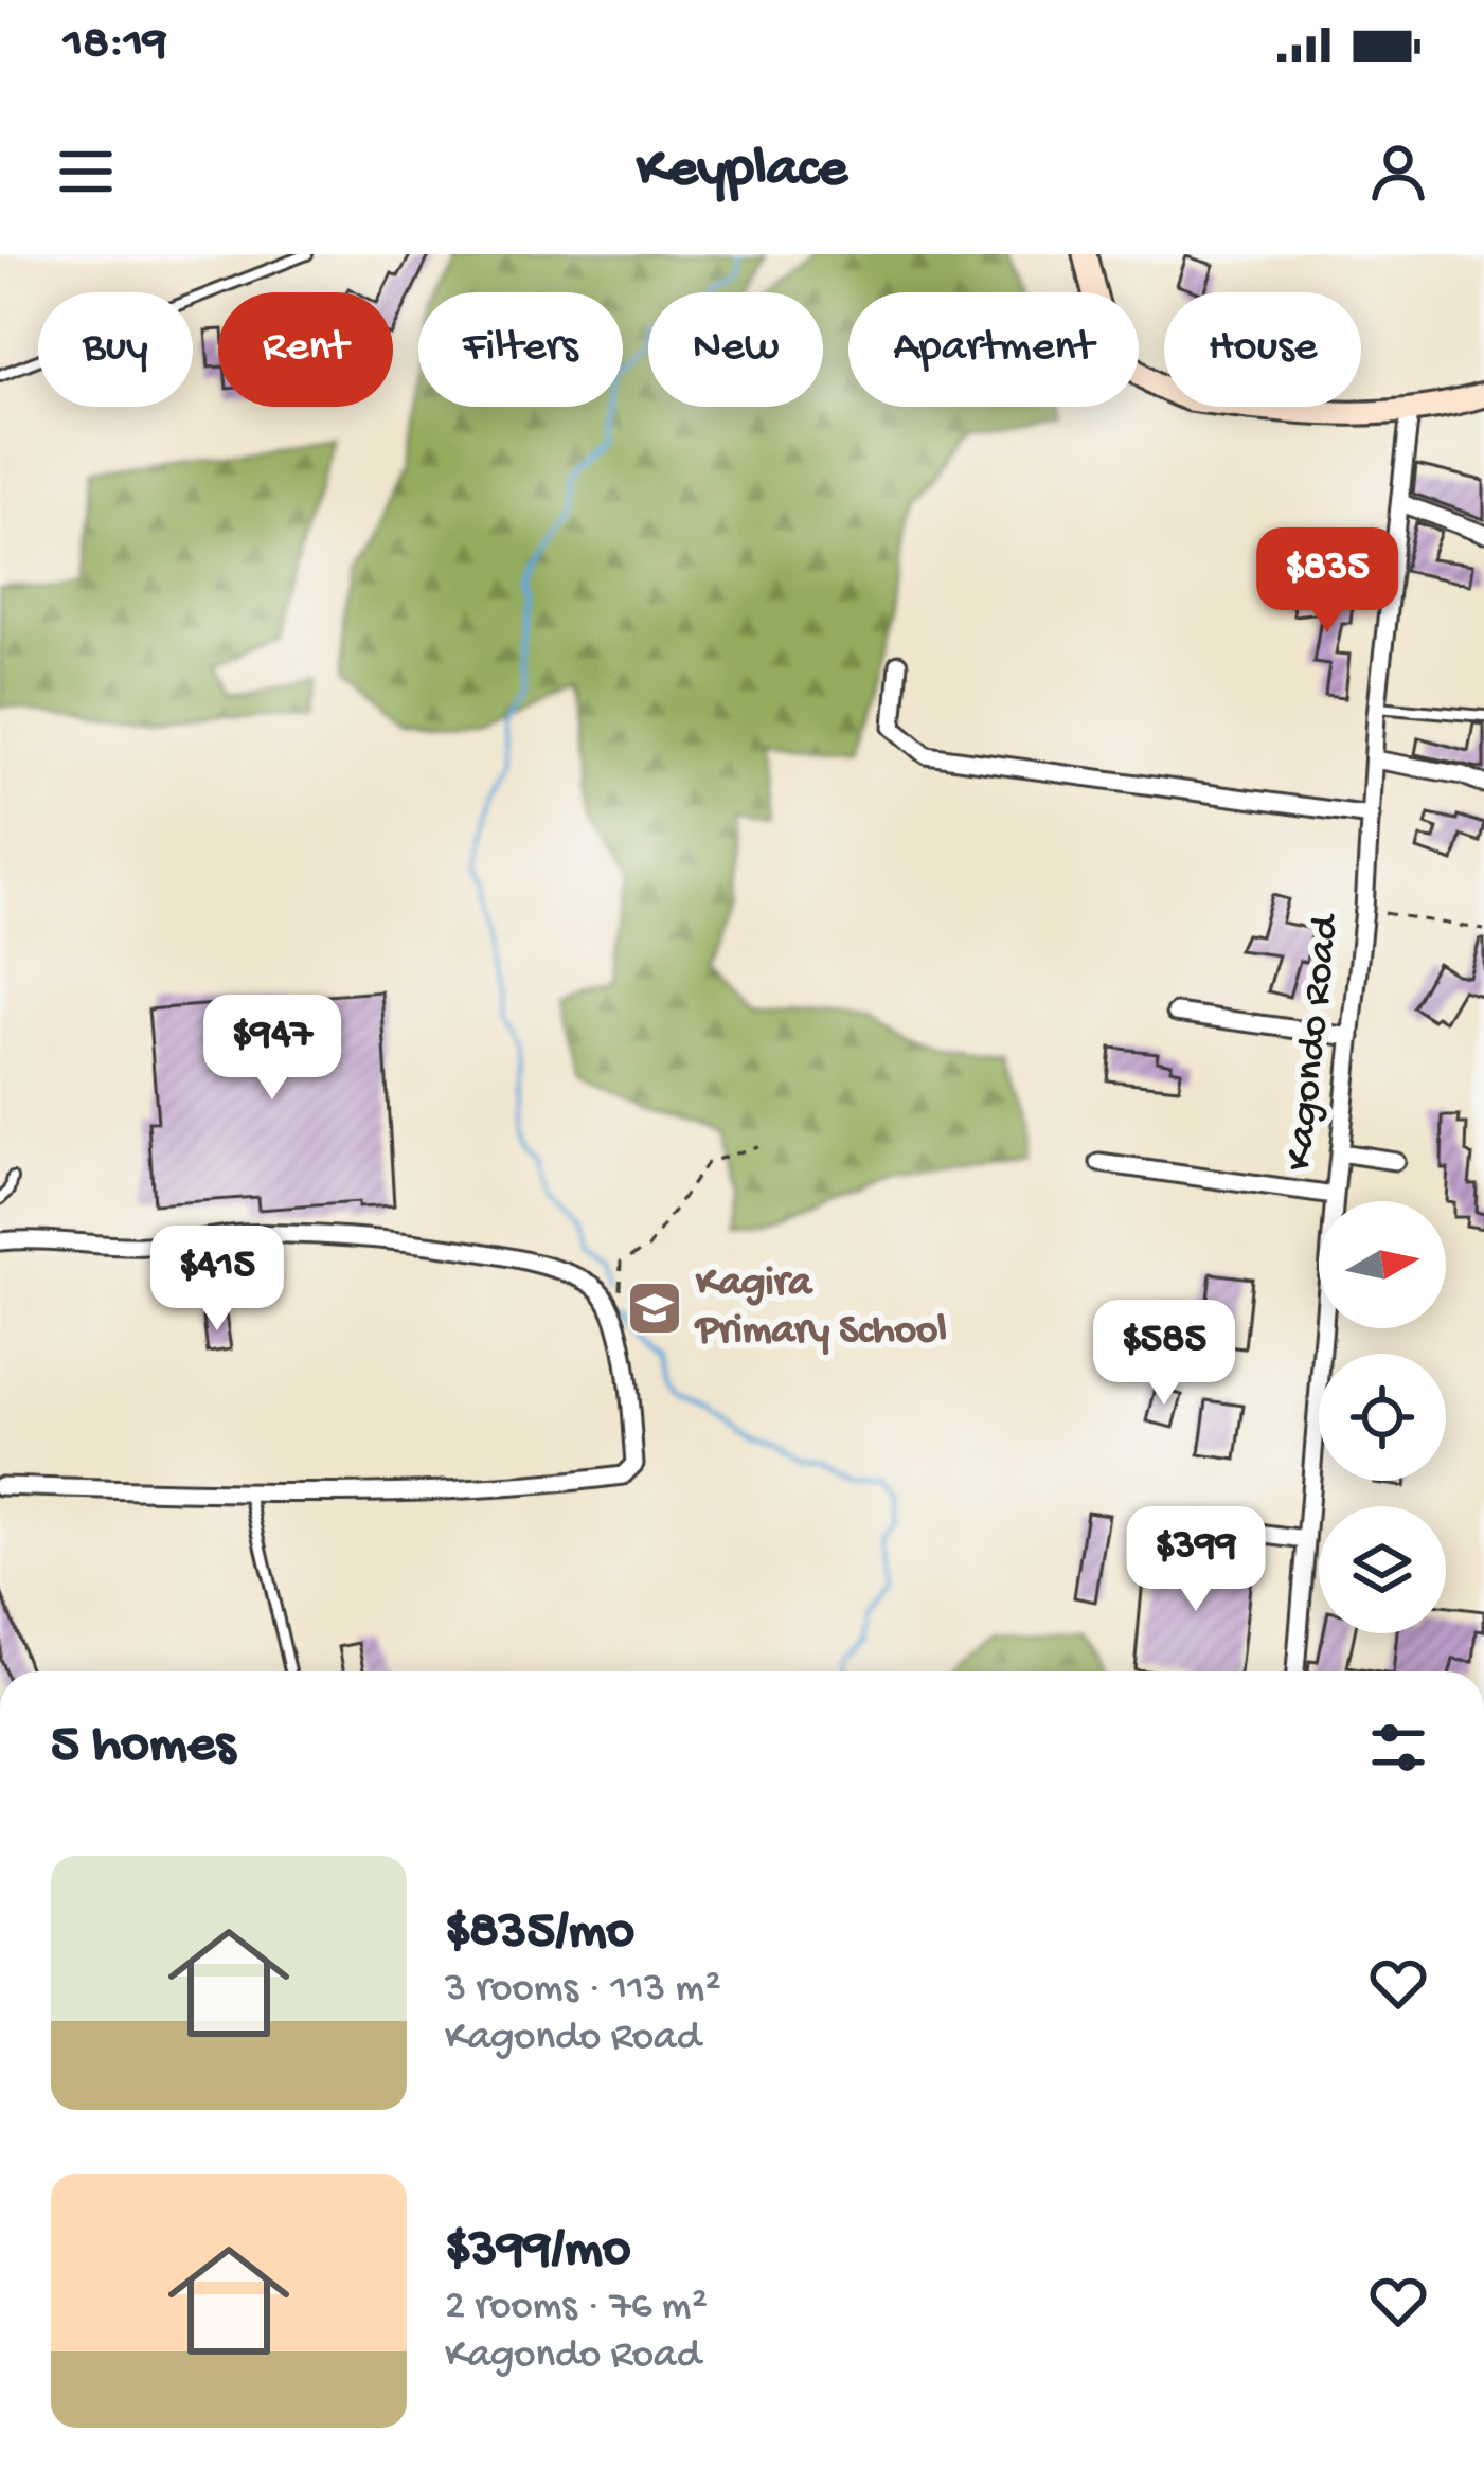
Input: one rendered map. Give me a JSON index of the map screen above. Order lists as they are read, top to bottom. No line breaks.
{"streets":{"street":["Kagondo Road"]},"places":{"school or university":["Kagira Primary School"]},"north":"right","page":{"status":"18:19","header":"Keyplace","chip":["Buy","Rent","Filters","New","Apartment","House"],"price":["$835","$947","$415","$585","$399"],"heading":"5 homes","list":[{"name":"$835/mo","note":"3 rooms · 113 m² · Kagondo Road"},{"name":"$399/mo","note":"2 rooms · 76 m² · Kagondo Road"}]}}
